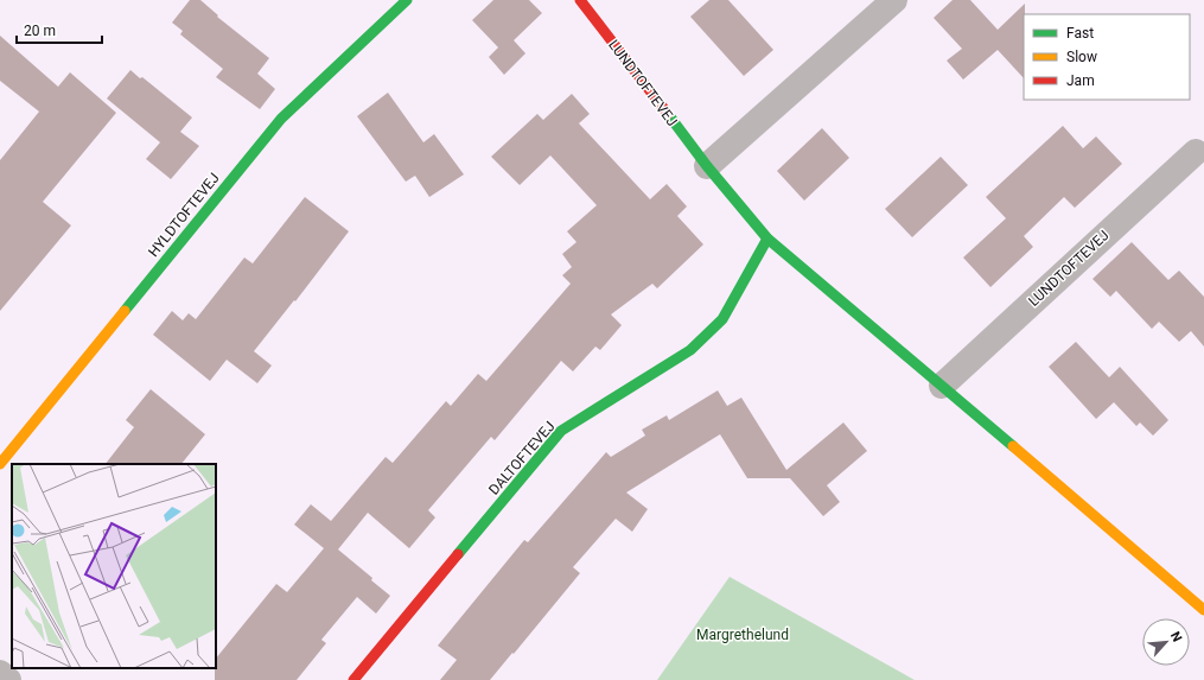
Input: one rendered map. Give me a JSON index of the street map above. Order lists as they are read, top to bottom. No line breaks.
{"streets":{"street":["LUNDTOFTEVEJ","HYLDTOFTEVEJ","DALTOFTEVEJ"]},"crossings":[["LUNDTOFTEVEJ","DALTOFTEVEJ"]],"parks":["Margrethelund"],"legend":["Fast","Slow","Jam"],"scale_bar":"20 m","north":"top right"}
